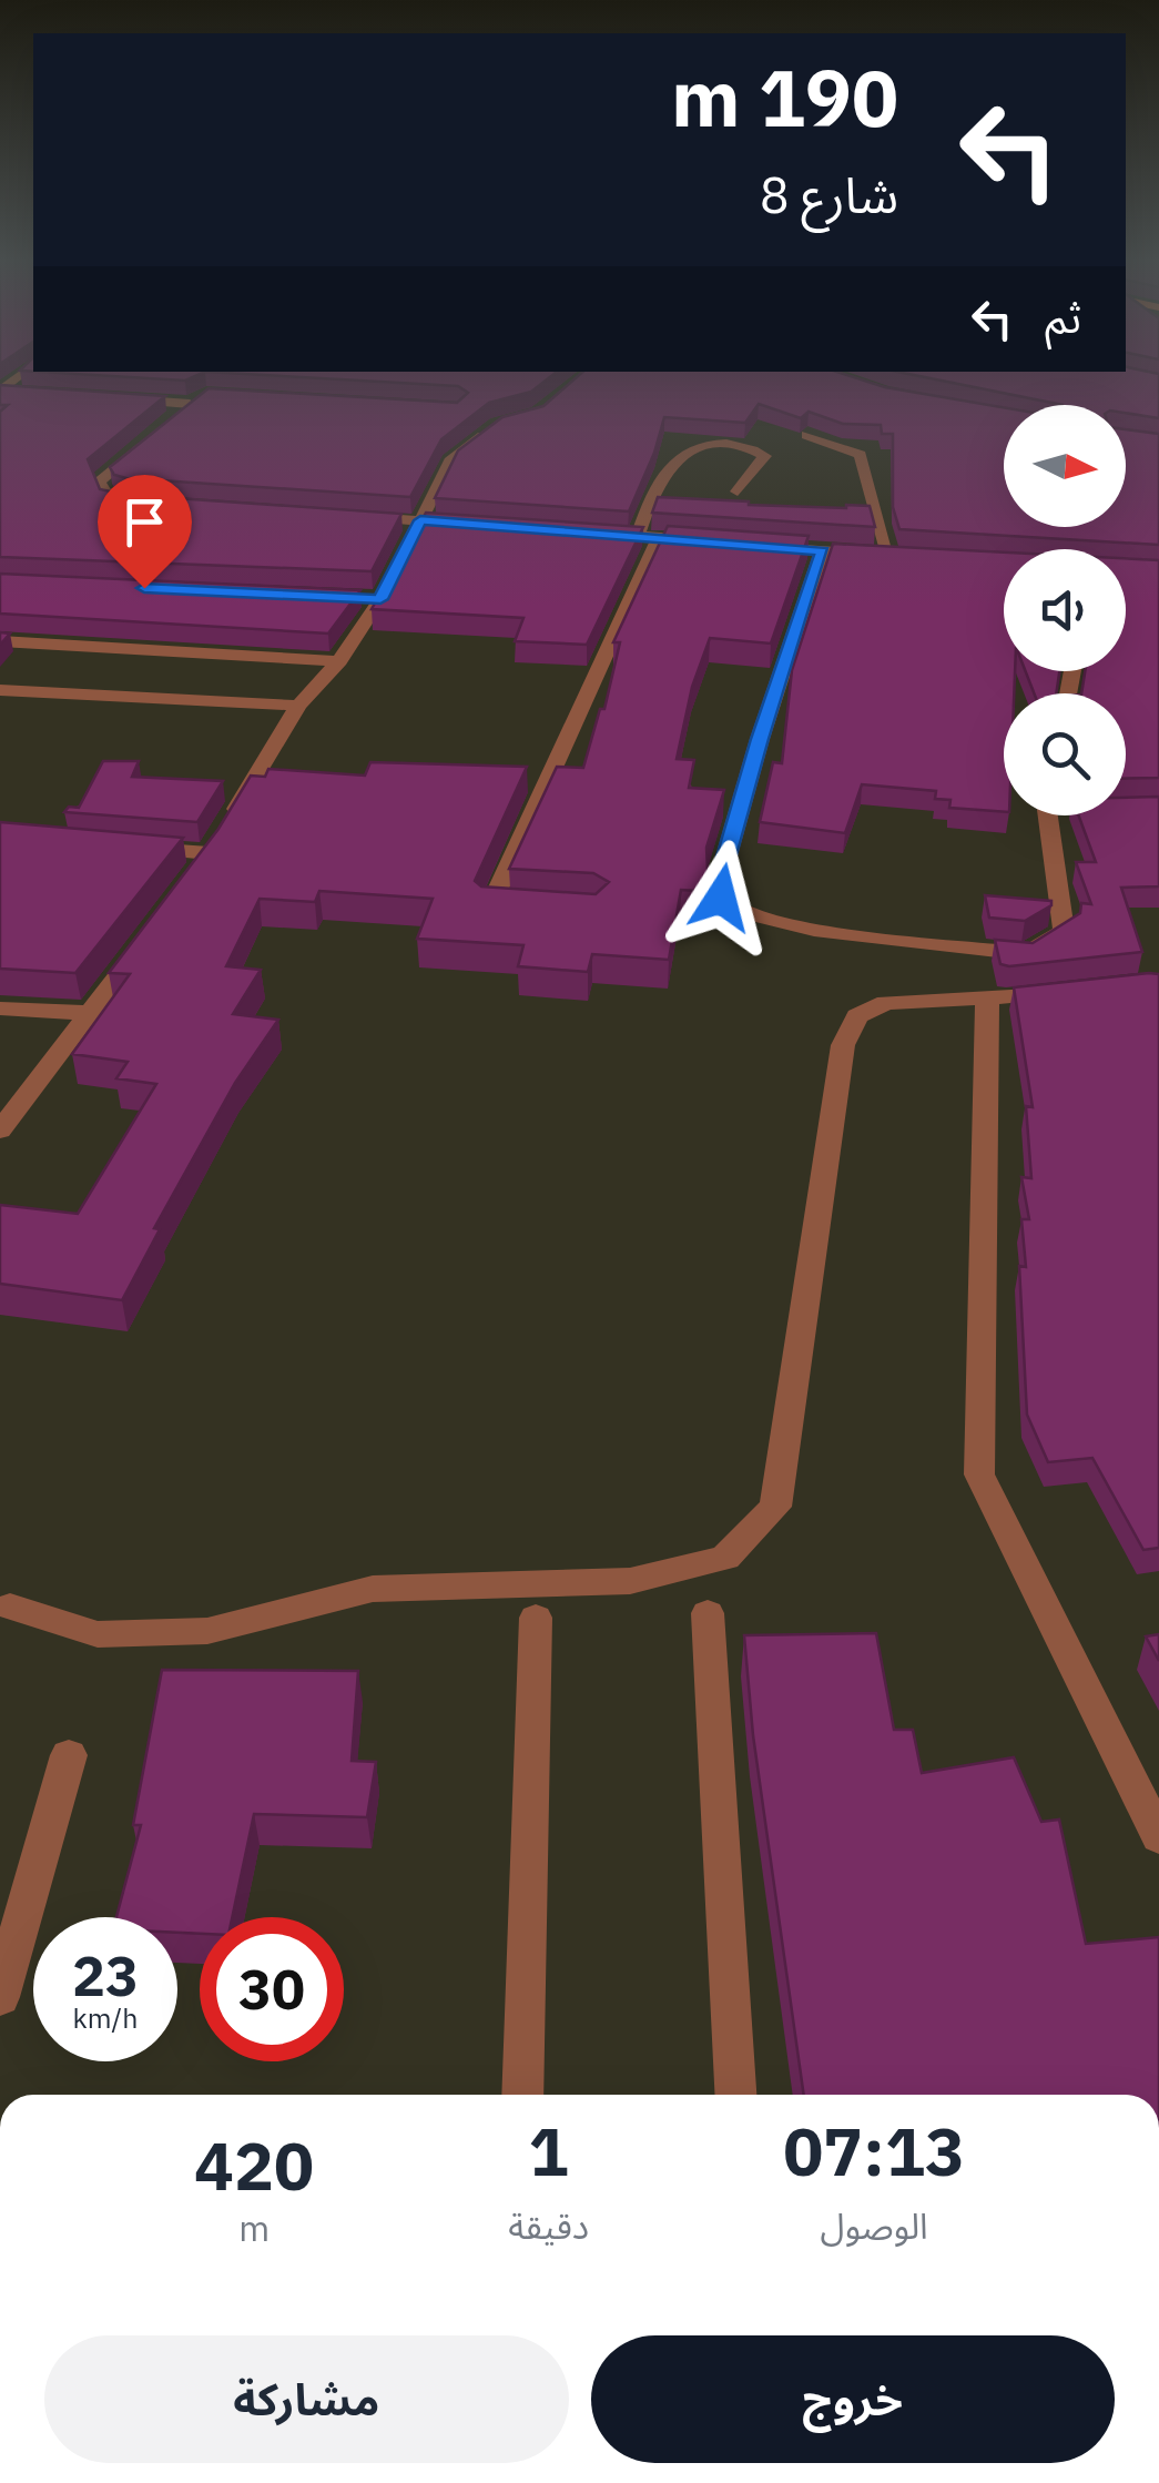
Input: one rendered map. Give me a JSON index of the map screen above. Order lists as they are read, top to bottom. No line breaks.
{"north":"right","page":{"turn":["190 m","شارع 8"],"then":"ثم","speed":"23 km/h","limit":"30","eta":["07:13","الوصول","1","دقيقة","420","m"],"buttons":["خروج","مشاركة"]}}
